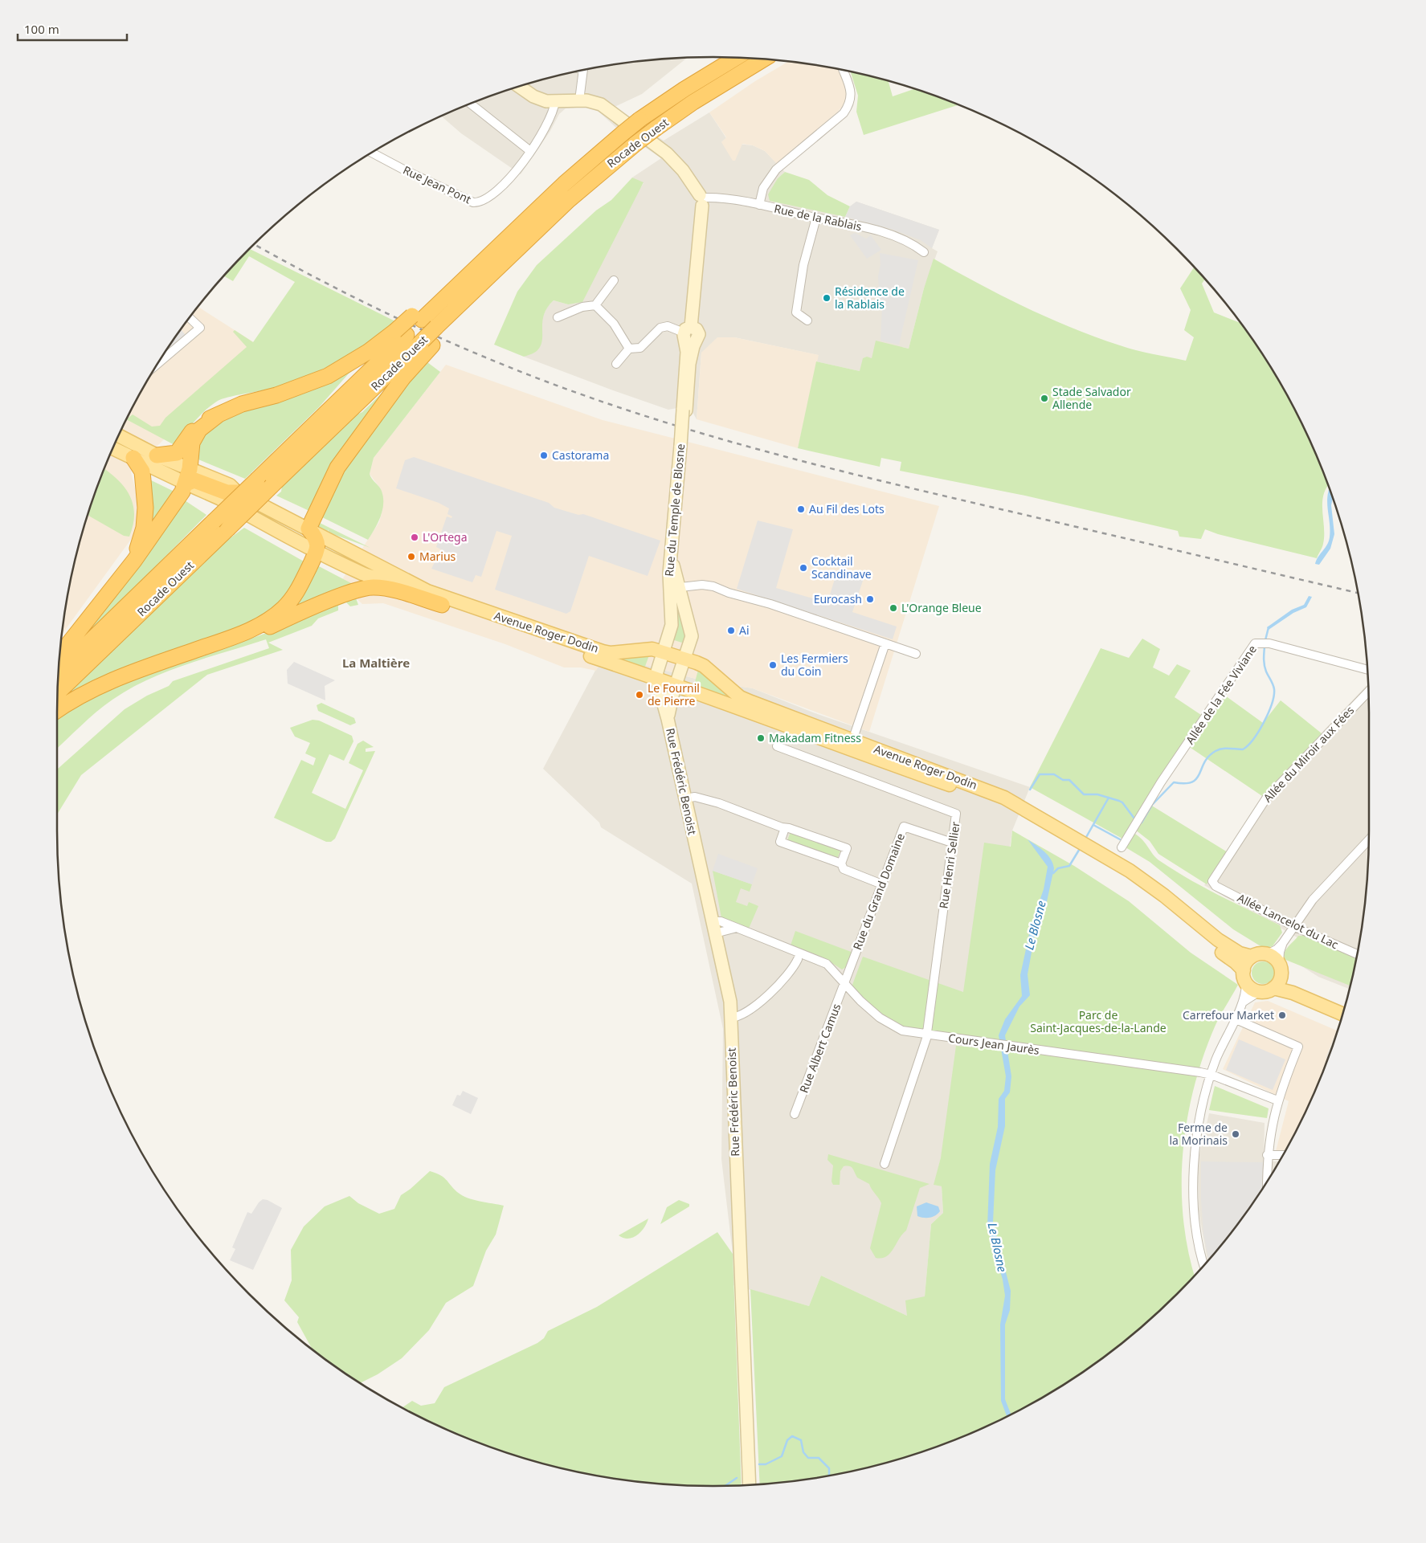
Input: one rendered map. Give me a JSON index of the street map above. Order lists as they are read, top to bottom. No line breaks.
{"streets":{"highway":["Rocade Ouest"],"main road":["Rue du Temple de Blosne","Avenue Roger Dodin","Rue Frédéric Benoist"],"street":["Rue Jean Pont","Rue de la Rablais","Allée de la Fée Viviane","Allée du Miroir aux Fées","Rue Henri Sellier","Rue du Grand Domaine","Allée Lancelot du Lac","Cours Jean Jaurès","Rue Albert Camus"]},"crossings":[["Rue de la Rablais","Rue du Temple de Blosne"],["Rue du Temple de Blosne","Avenue Roger Dodin"],["Rue du Temple de Blosne","Rue Frédéric Benoist"],["Avenue Roger Dodin","Rue Frédéric Benoist"],["Allée du Miroir aux Fées","Allée Lancelot du Lac"],["Rue Frédéric Benoist","Cours Jean Jaurès"],["Rue Henri Sellier","Rue du Grand Domaine"],["Rue Henri Sellier","Cours Jean Jaurès"],["Rue du Grand Domaine","Cours Jean Jaurès"],["Rue du Grand Domaine","Rue Albert Camus"],["Cours Jean Jaurès","Rue Albert Camus"]],"districts":["La Maltière"],"water":["Le Blosne"],"parks":["Parc de Saint-Jacques-de-la-Lande"],"places":["Résidence de la Rablais","Stade Salvador Allende","Castorama","Au Fil des Lots","L'Ortega","Marius","Cocktail Scandinave","Eurocash","L'Orange Bleue","Ai","Les Fermiers du Coin","Le Fournil de Pierre","Makadam Fitness","Carrefour Market","Ferme de la Morinais"],"scale_bar":"100 m"}
